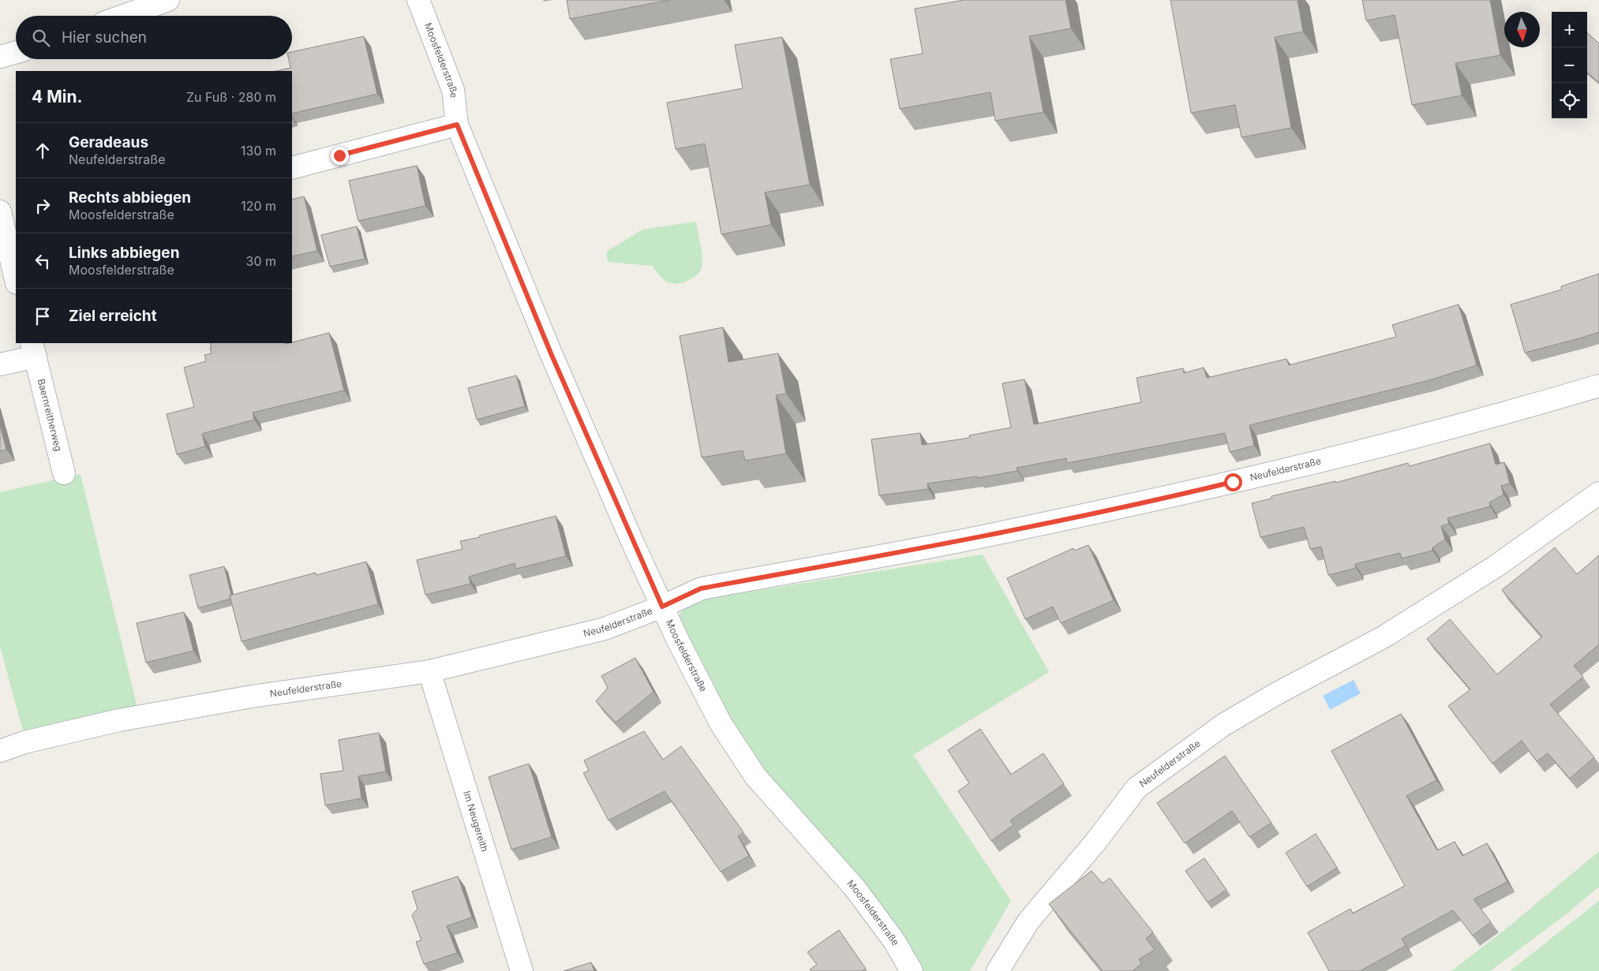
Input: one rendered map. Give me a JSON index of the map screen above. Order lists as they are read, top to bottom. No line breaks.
{"streets":{"street":["Moosfelderstraße","Baernreitherweg","Neufelderstraße","Im Neugereith"]},"crossings":[["Moosfelderstraße","Neufelderstraße"],["Neufelderstraße","Im Neugereith"]],"north":"bottom","page":{"map_buttons":["+","−"],"search":"Hier suchen","heading":["4 Min.","Zu Fuß · 280 m"],"list":[["Geradeaus","Neufelderstraße","130 m"],["Rechts abbiegen","Moosfelderstraße","120 m"],["Links abbiegen","Moosfelderstraße","30 m"],"Ziel erreicht"]}}
